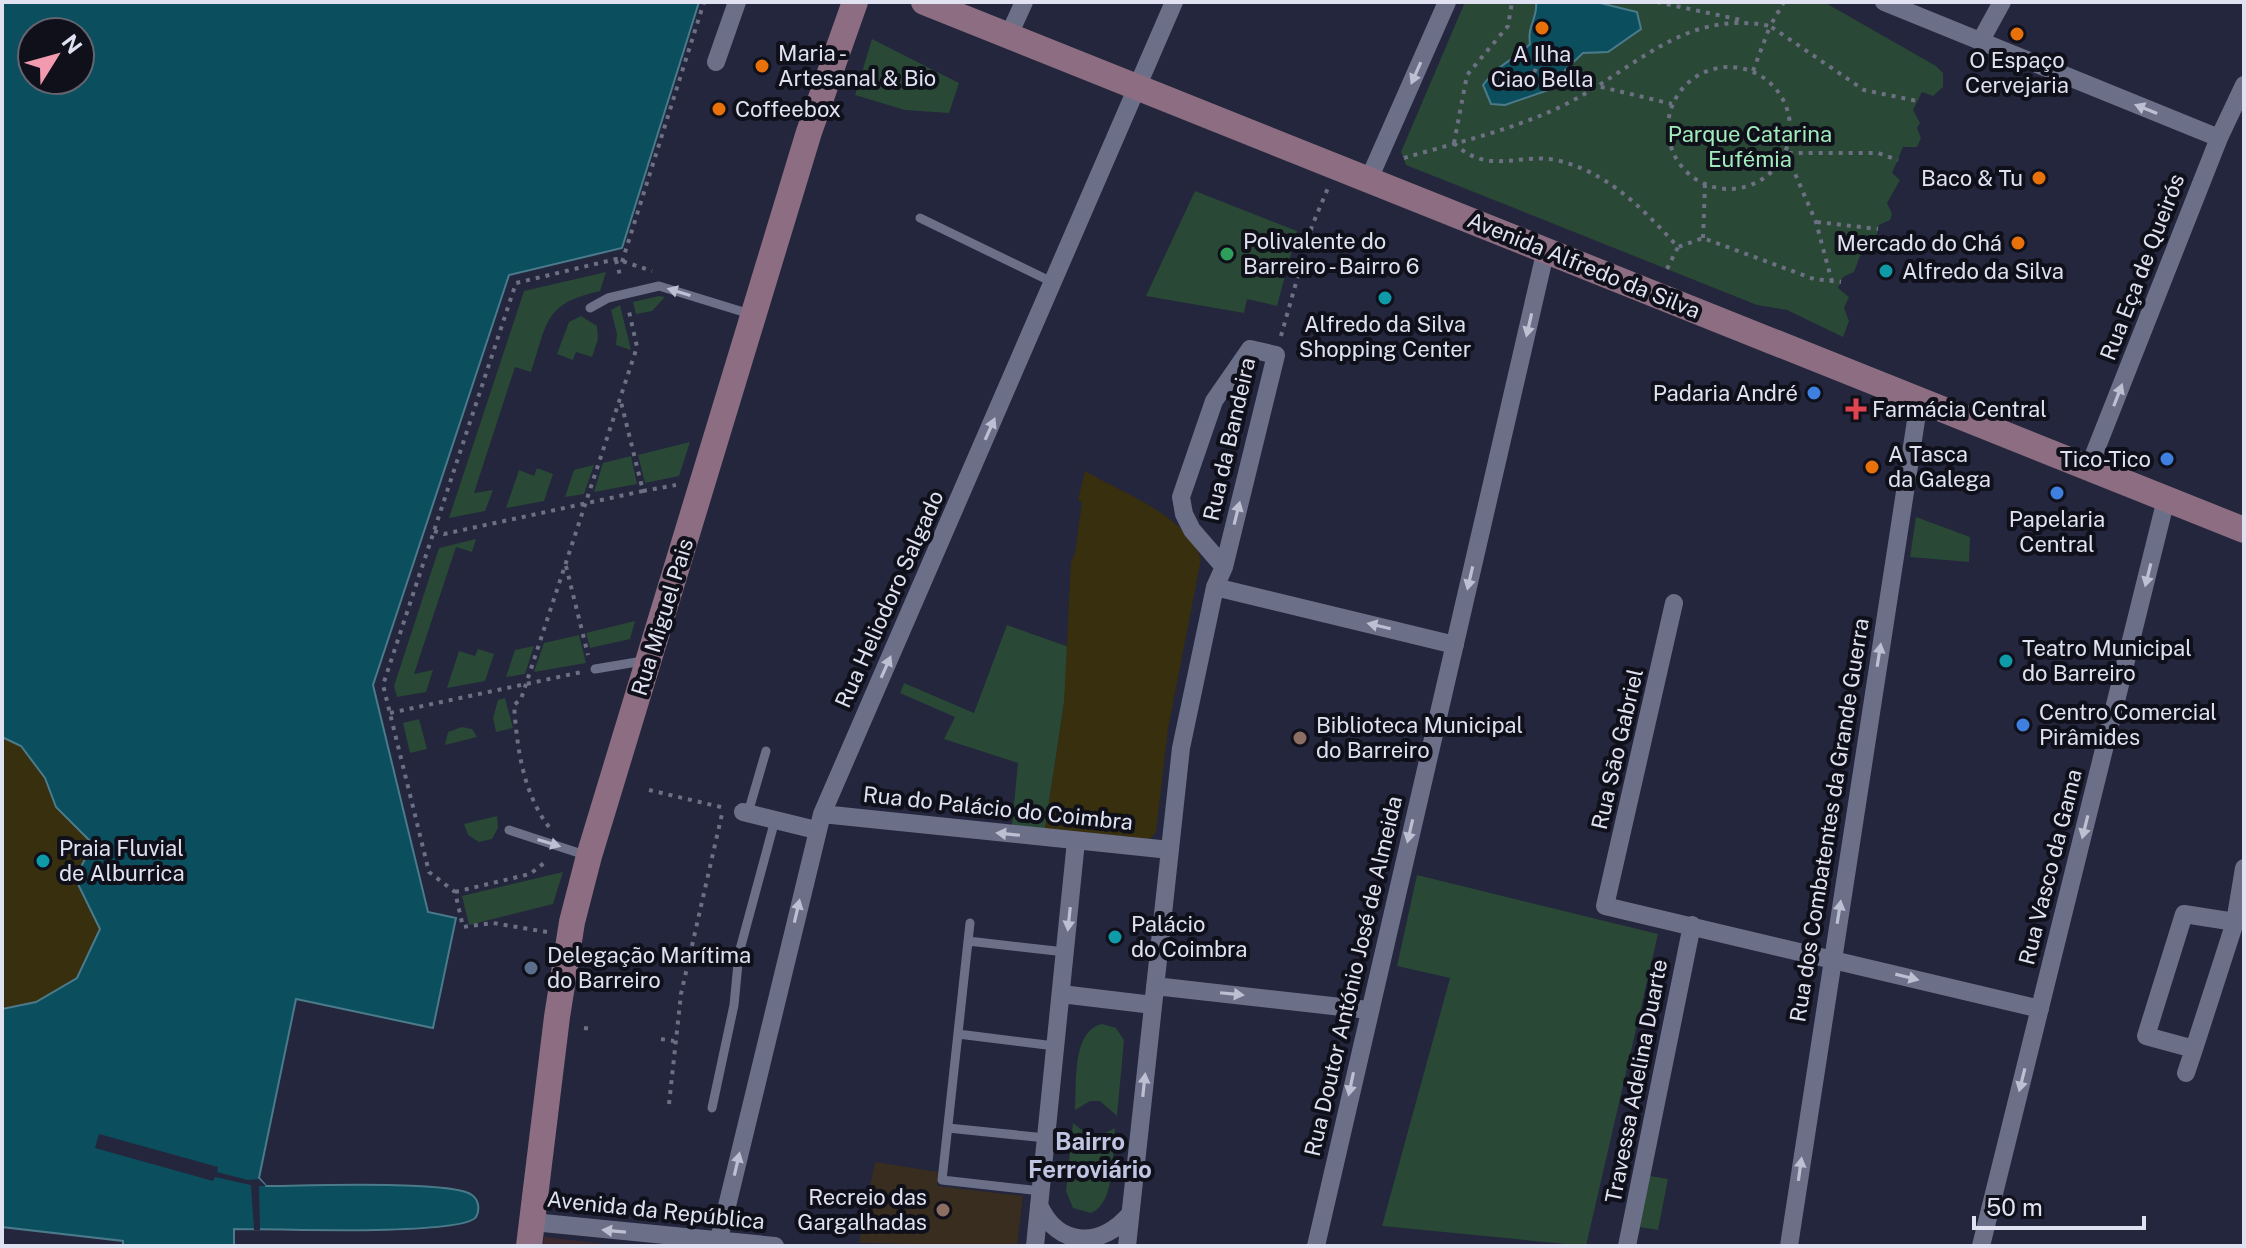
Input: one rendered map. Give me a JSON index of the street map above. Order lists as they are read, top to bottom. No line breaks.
{"streets":{"street":["Avenida Alfredo da Silva","Rua Eça de Queirós","Rua da Bandeira","Rua Heliodoro Salgado","Rua Miguel Pais","Rua São Gabriel","Rua do Palácio do Coimbra","Rua dos Combatentes da Grande Guerra","Rua Vasco da Gama","Rua Doutor António José de Almeida","Travessa Adelina Duarte","Avenida da República"]},"crossings":[["Avenida Alfredo da Silva","Rua Eça de Queirós"],["Avenida Alfredo da Silva","Rua Heliodoro Salgado"],["Avenida Alfredo da Silva","Rua dos Combatentes da Grande Guerra"],["Avenida Alfredo da Silva","Rua Vasco da Gama"],["Avenida Alfredo da Silva","Rua Doutor António José de Almeida"],["Rua da Bandeira","Rua do Palácio do Coimbra"],["Rua Heliodoro Salgado","Rua do Palácio do Coimbra"],["Rua Heliodoro Salgado","Avenida da República"],["Rua Miguel Pais","Avenida da República"],["Rua São Gabriel","Travessa Adelina Duarte"]],"one_way":["Rua Eça de Queirós","Rua Heliodoro Salgado","Rua do Palácio do Coimbra","Rua dos Combatentes da Grande Guerra","Rua Vasco da Gama","Rua Doutor António José de Almeida","Avenida da República"],"districts":["Bairro Ferroviário"],"parks":["Parque Catarina Eufémia"],"places":{"other":["A Ilha Ciao Bella","O Espaço Cervejaria","Maria - Artesanal & Bio","Coffeebox","Baco & Tu","Mercado do Chá","Polivalente do Barreiro - Bairro 6","Alfredo da Silva","Alfredo da Silva Shopping Center","Padaria André","Tico-Tico","A Tasca da Galega","Papelaria Central","Teatro Municipal do Barreiro","Centro Comercial Pirâmides","Biblioteca Municipal do Barreiro","Praia Fluvial de Alburrica","Palácio do Coimbra","Delegação Marítima do Barreiro","Recreio das Gargalhadas"],"health":["Farmácia Central"]},"scale_bar":"50 m","north":"top right"}
